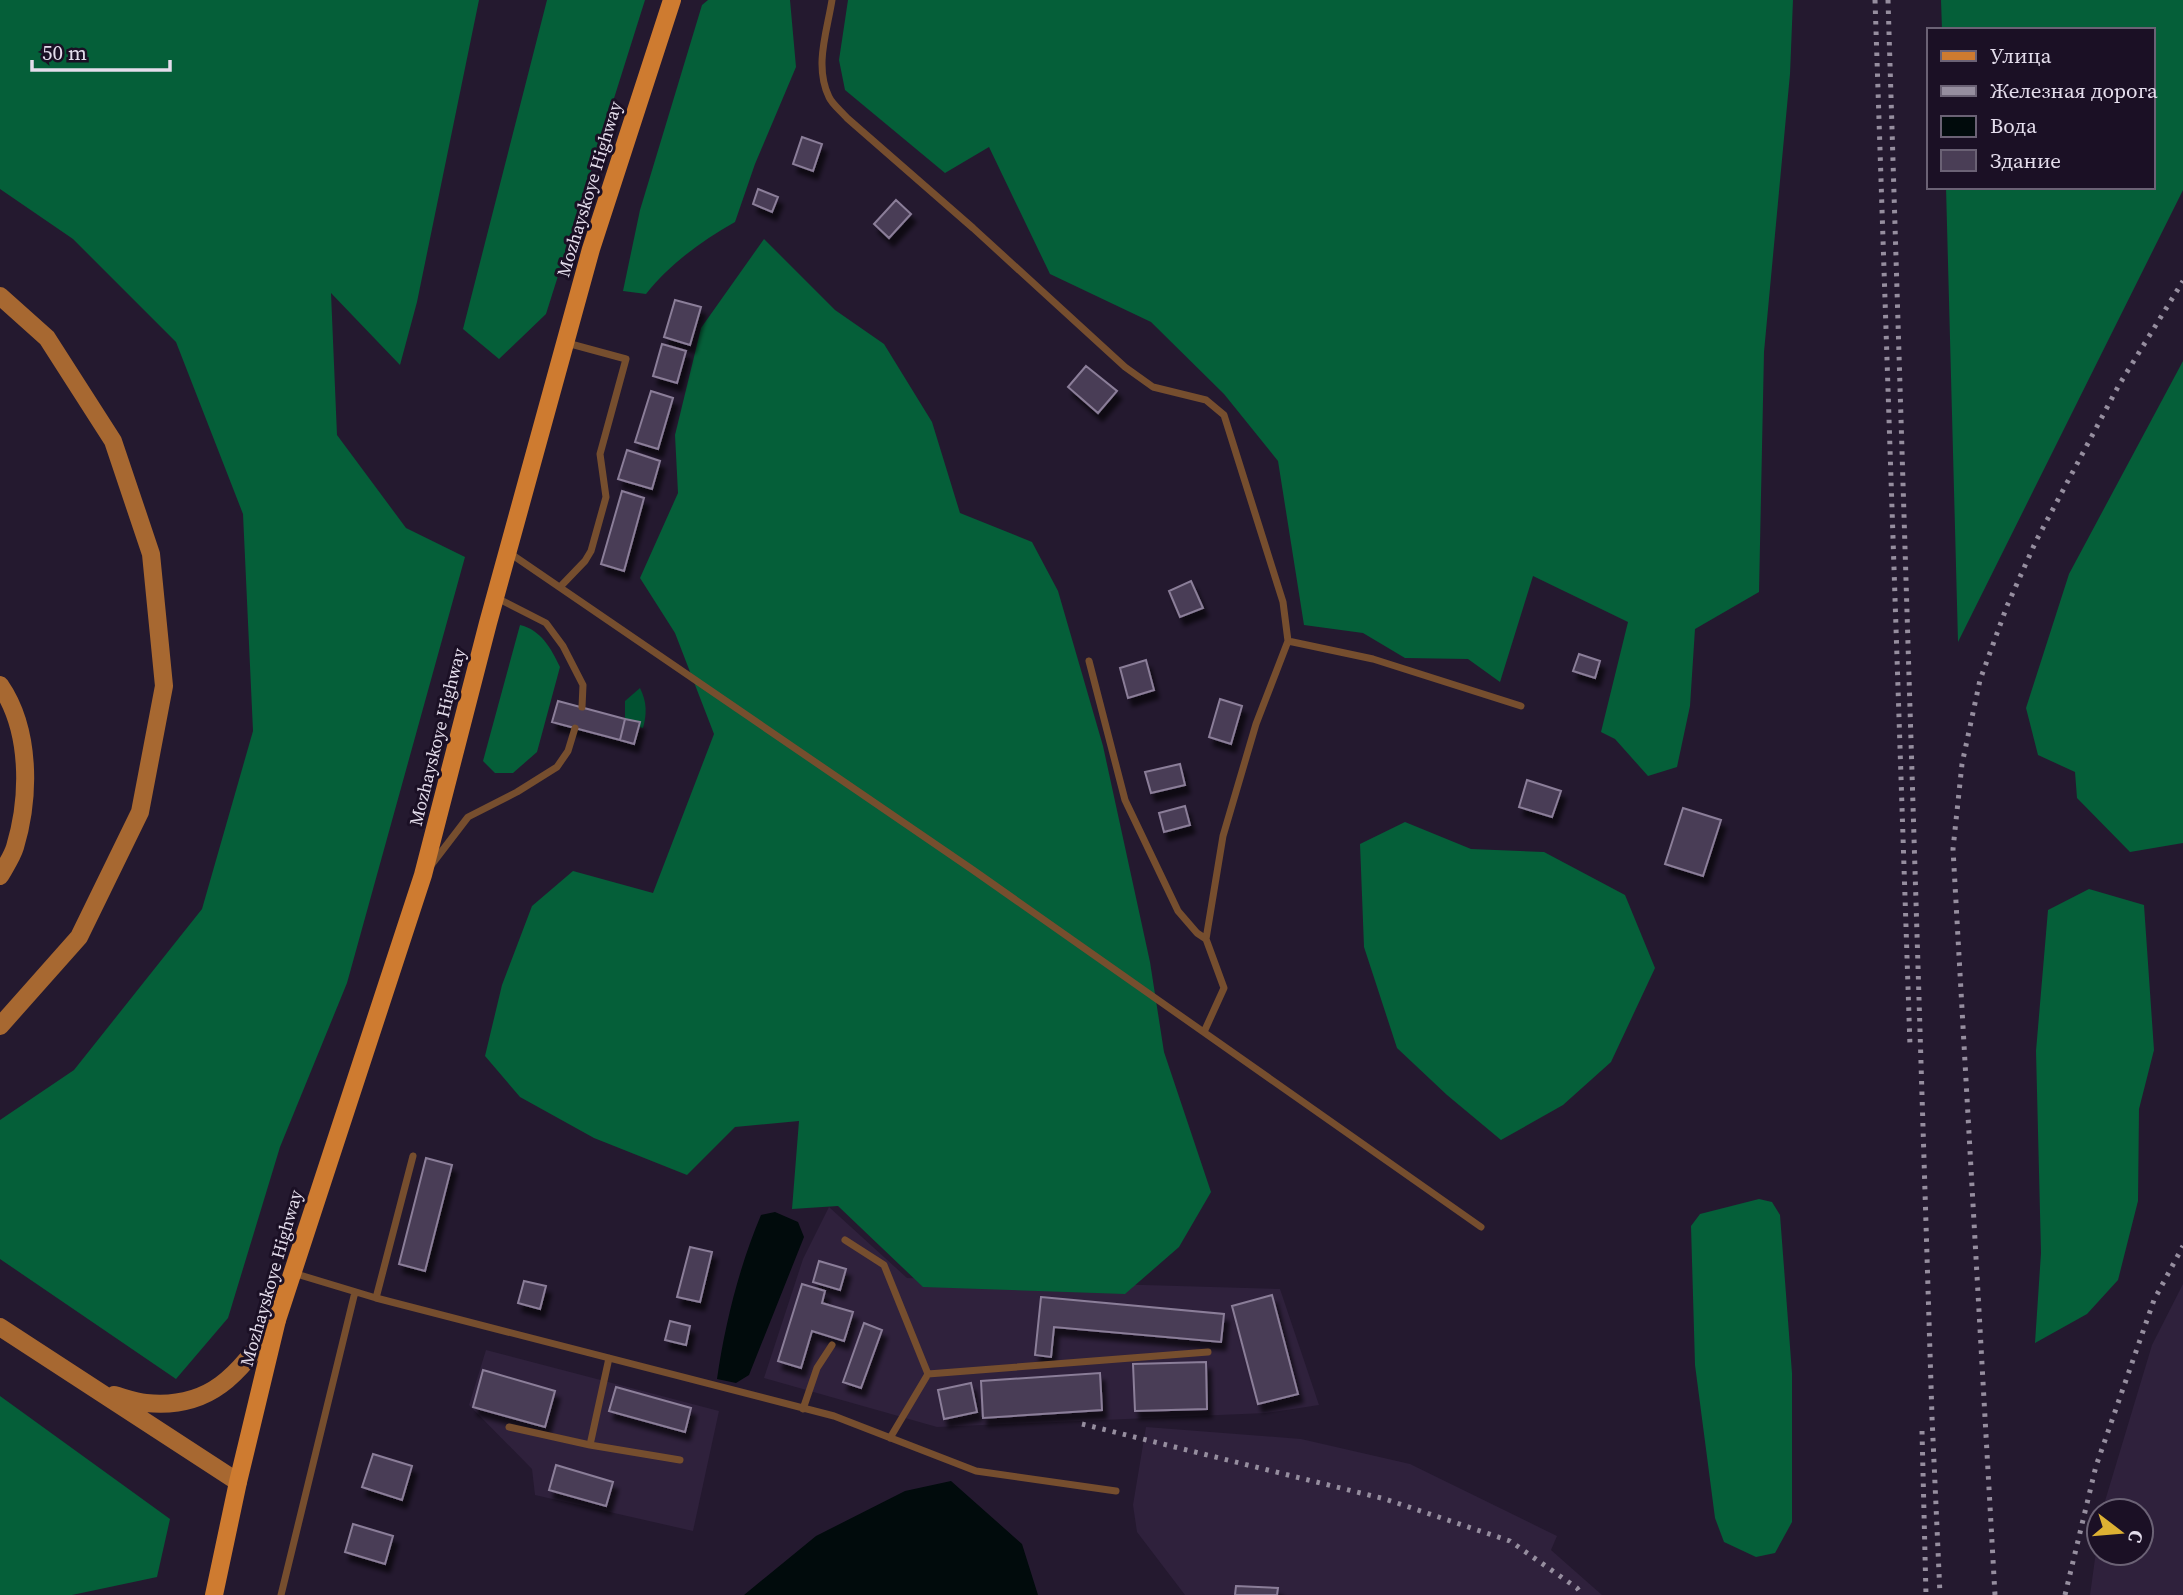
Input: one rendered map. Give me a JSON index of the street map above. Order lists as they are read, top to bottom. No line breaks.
{"streets":{"main road":["Mozhayskoye Highway"]},"legend":["Улица","Железная дорога","Вода","Здание"],"scale_bar":"50 m","north":"right"}
